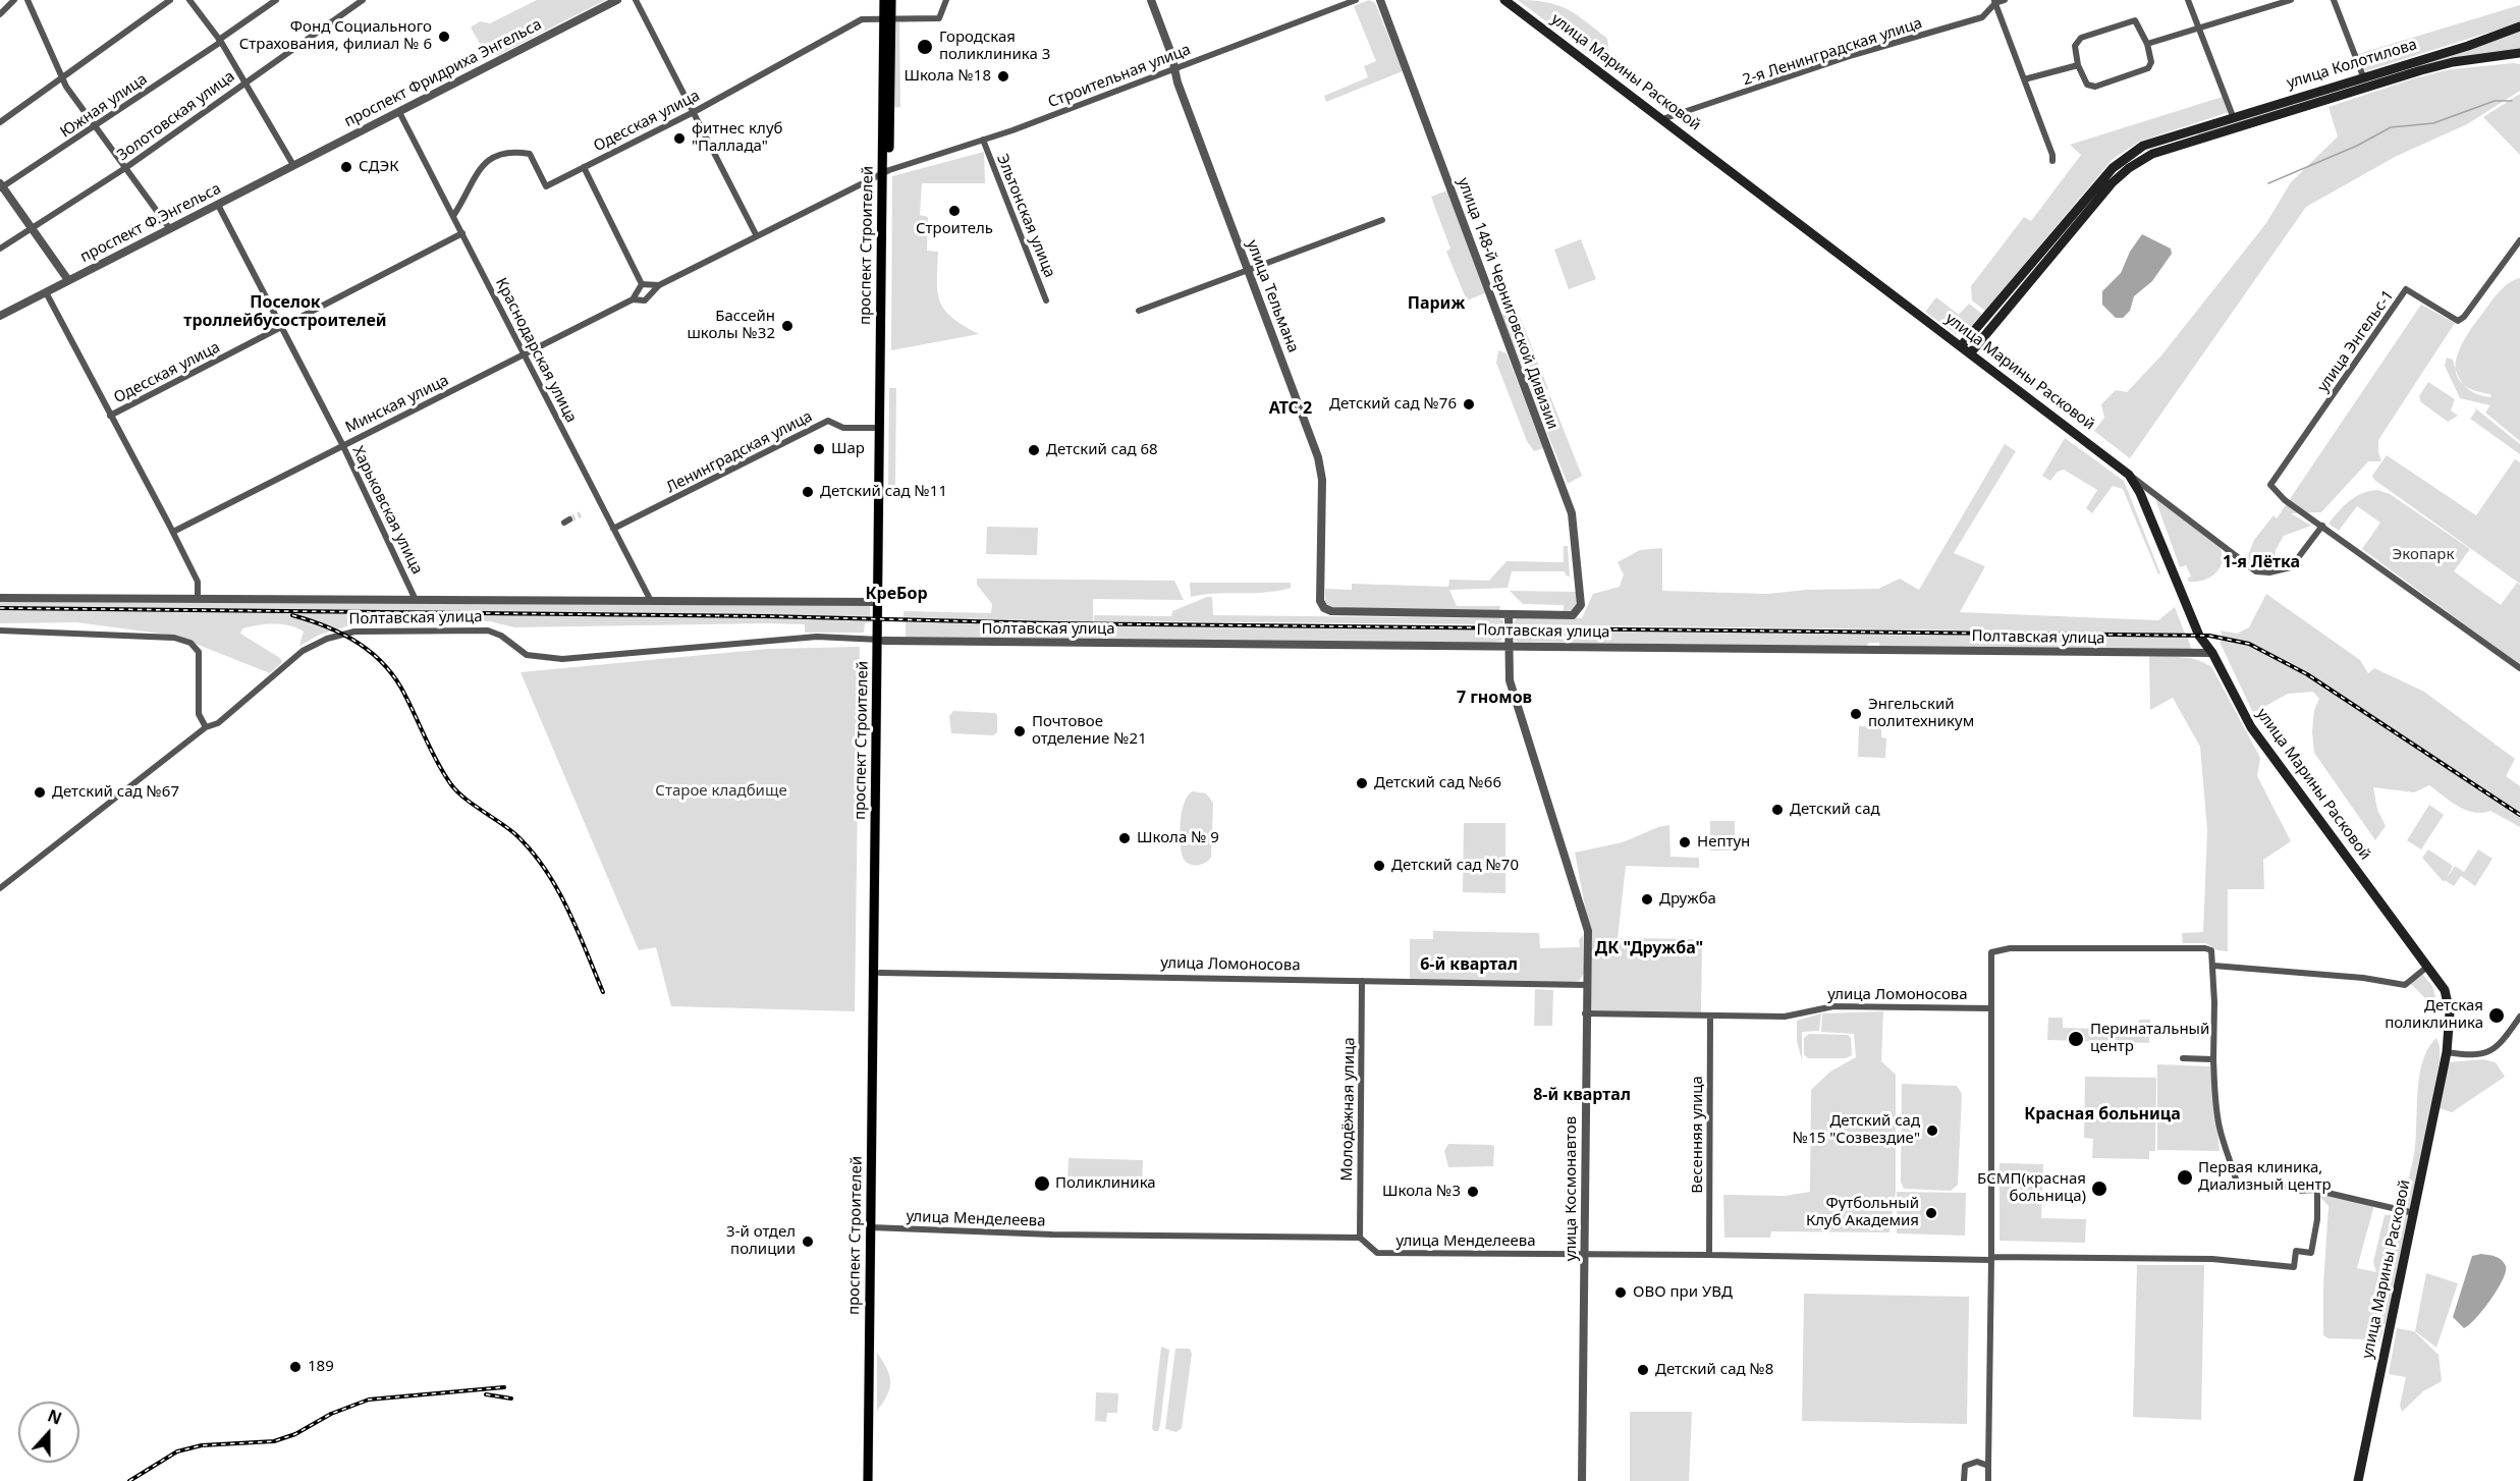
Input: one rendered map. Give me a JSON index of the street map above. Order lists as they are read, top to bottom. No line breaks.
{"streets":{"main road":["улица Колотилова","улица Марины Расковой","проспект Строителей"],"street":["2-я Ленинградская улица","проспект Фридриха Энгельса","Строительная улица","Южная улица","Золотовская улица","Одесская улица","Эльтонская улица","проспект Ф.Энгельса","улица Тельмана","улица 148-й Черниговской Дивизии","улица Энгельс-1","Краснодарская улица","Минская улица","Ленинградская улица","Харьковская улица","Полтавская улица","улица Ломоносова","Молодёжная улица","Весенняя улица","улица Космонавтов","улица Менделеева"]},"crossings":[["2-я Ленинградская улица","улица Марины Расковой"],["улица Колотилова","улица Марины Расковой"],["улица Марины Расковой","Полтавская улица"],["проспект Фридриха Энгельса","проспект Ф.Энгельса"],["проспект Фридриха Энгельса","Краснодарская улица"],["Строительная улица","Эльтонская улица"],["Строительная улица","проспект Строителей"],["Строительная улица","улица Тельмана"],["Строительная улица","Минская улица"],["Одесская улица","проспект Строителей"],["Одесская улица","Краснодарская улица"],["Одесская улица","Харьковская улица"],["проспект Ф.Энгельса","Харьковская улица"],["проспект Строителей","Минская улица"],["проспект Строителей","Ленинградская улица"],["проспект Строителей","Полтавская улица"],["проспект Строителей","улица Ломоносова"],["проспект Строителей","улица Менделеева"],["улица Тельмана","Полтавская улица"],["улица 148-й Черниговской Дивизии","Полтавская улица"],["Краснодарская улица","Минская улица"],["Краснодарская улица","Ленинградская улица"],["Краснодарская улица","Полтавская улица"],["Минская улица","Харьковская улица"],["Харьковская улица","Полтавская улица"],["Полтавская улица","улица Космонавтов"],["улица Ломоносова","Молодёжная улица"],["улица Ломоносова","Весенняя улица"],["улица Ломоносова","улица Космонавтов"],["Молодёжная улица","улица Менделеева"],["Весенняя улица","улица Менделеева"],["улица Космонавтов","улица Менделеева"]],"districts":["Поселок троллейбусостроителей","Париж","АТС 2","1-я Лётка","КреБор","7 гномов","ДК \"Дружба\"","6-й квартал","8-й квартал","Красная больница"],"parks":["Экопарк","Старое кладбище"],"places":["Фонд Социального Страхования, филиал № 6","Городская поликлиника 3","Школа №18","фитнес клуб \"Паллада\"","СДЭК","Строитель","Бассейн школы №32","Детский сад №76","Шар","Детский сад 68","Детский сад №11","Энгельский политехникум","Почтовое отделение №21","Детский сад №66","Детский сад №67","Детский сад","Школа № 9","Нептун","Детский сад №70","Дружба","Детская поликлиника","Перинатальный центр","Детский сад №15 \"Созвездие\"","Первая клиника, Диализный центр","Поликлиника","БСМП(красная больница)","Школа №3","Футбольный Клуб Академия","3-й отдел полиции","ОВО при УВД","189","Детский сад №8"],"north":"top"}
